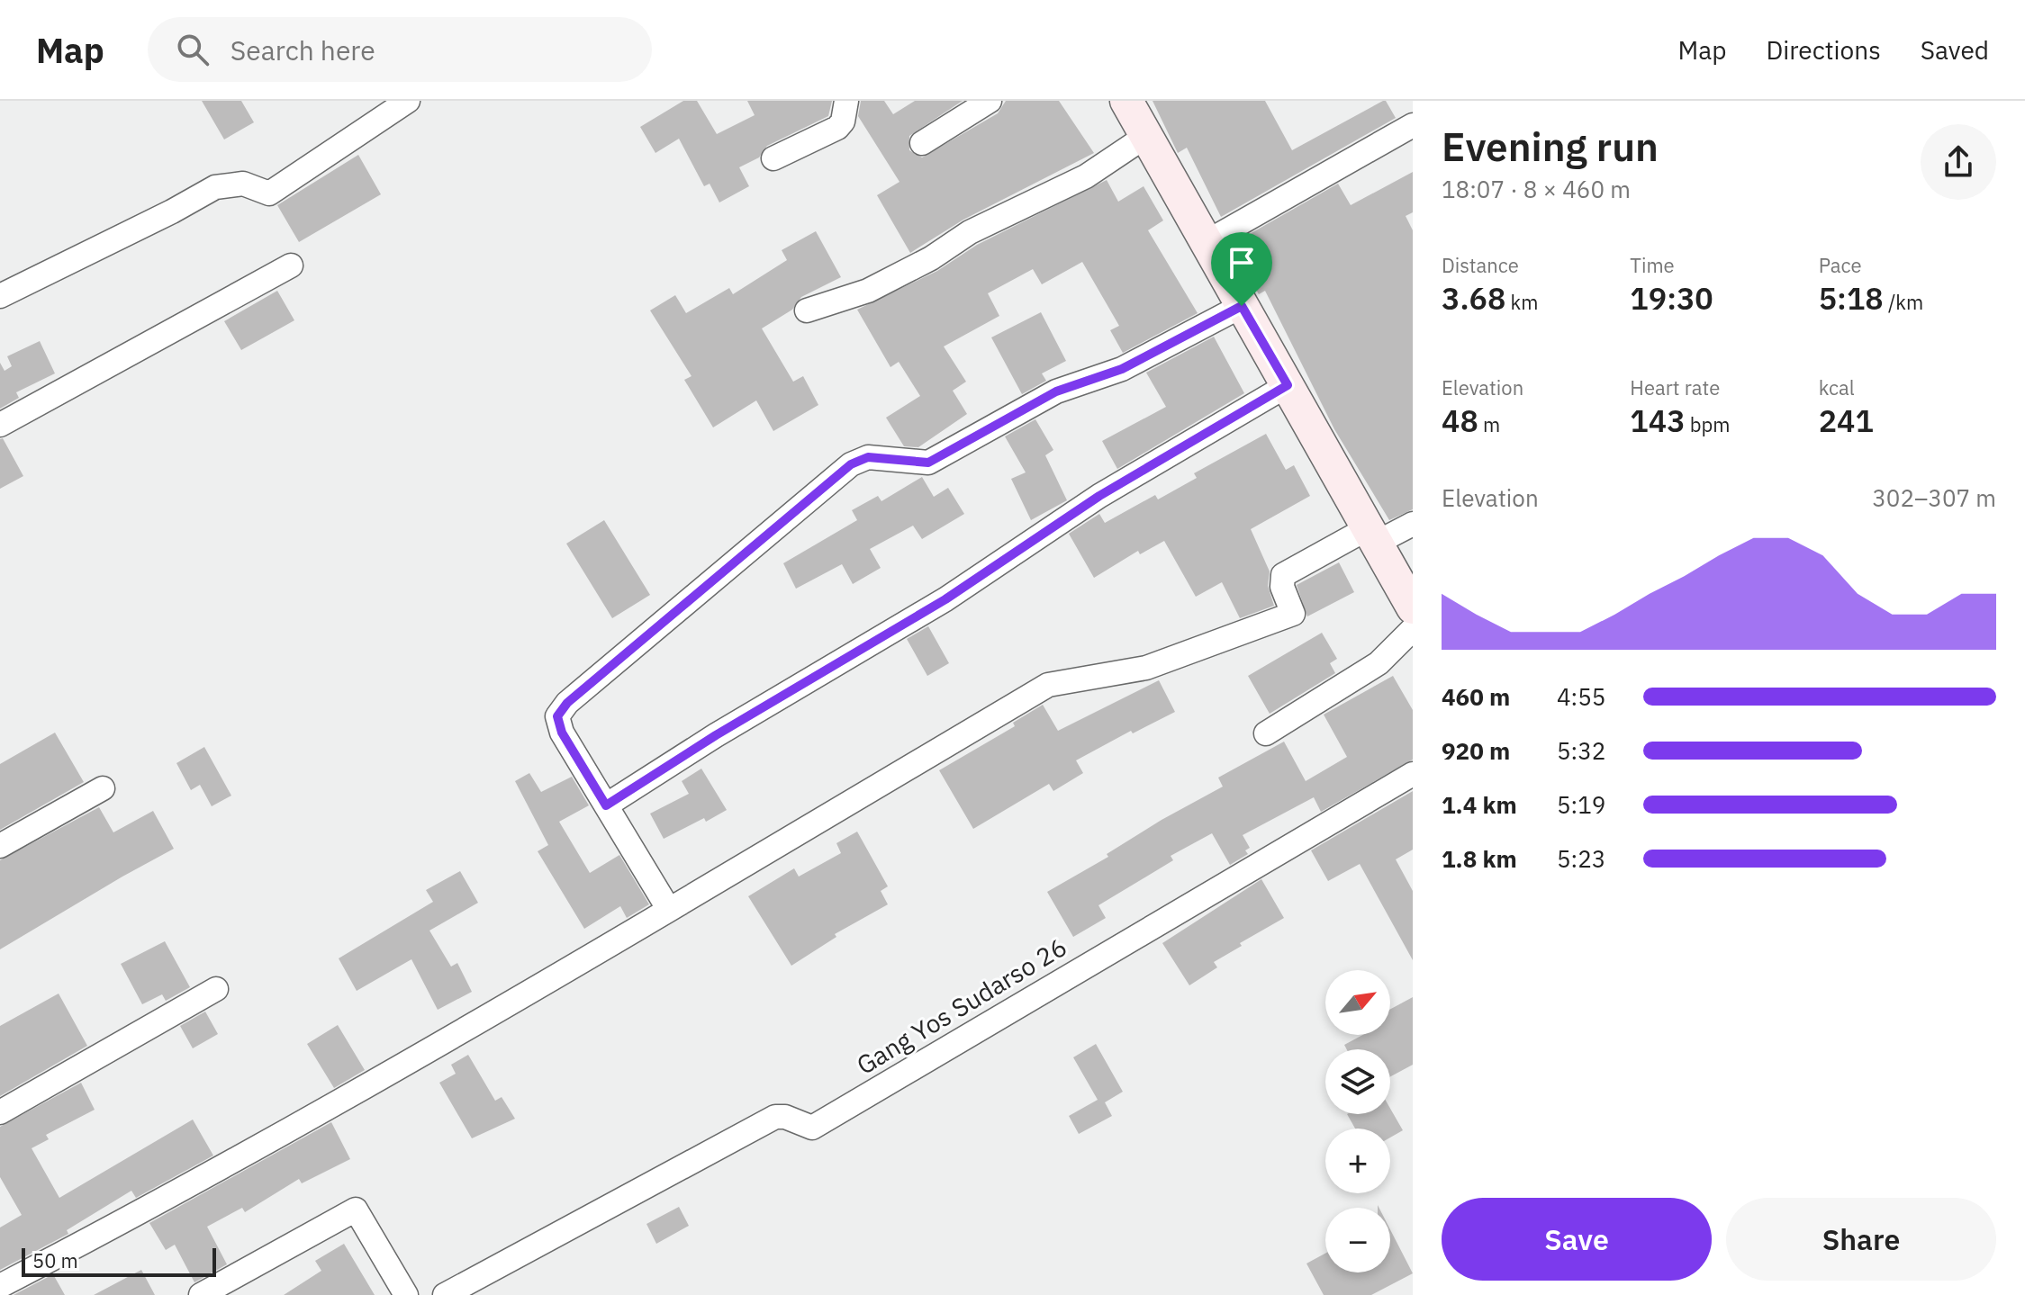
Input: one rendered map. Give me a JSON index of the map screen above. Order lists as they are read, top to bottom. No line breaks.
{"streets":{"street":["Gang Yos Sudarso 26"]},"scale_bar":"50 m","north":"top right","page":{"header":"Map","search":"Search here","nav":["Map","Directions","Saved"],"heading":["Evening run","18:07 · 8 × 460 m"],"stats":[["Distance","3.68 km"],["Time","19:30"],["Pace","5:18 /km"],["Elevation","48 m"],["Heart rate","143 bpm"],["kcal","241"]],"chart":["Elevation","302–307 m"],"list":[{"name":"460 m","note":"4:55"},{"name":"920 m","note":"5:32"},{"name":"1.4 km","note":"5:19"},{"name":"1.8 km","note":"5:23"}],"map_buttons":["+","−"],"buttons":["Save","Share"],"scale":"50 m"}}
